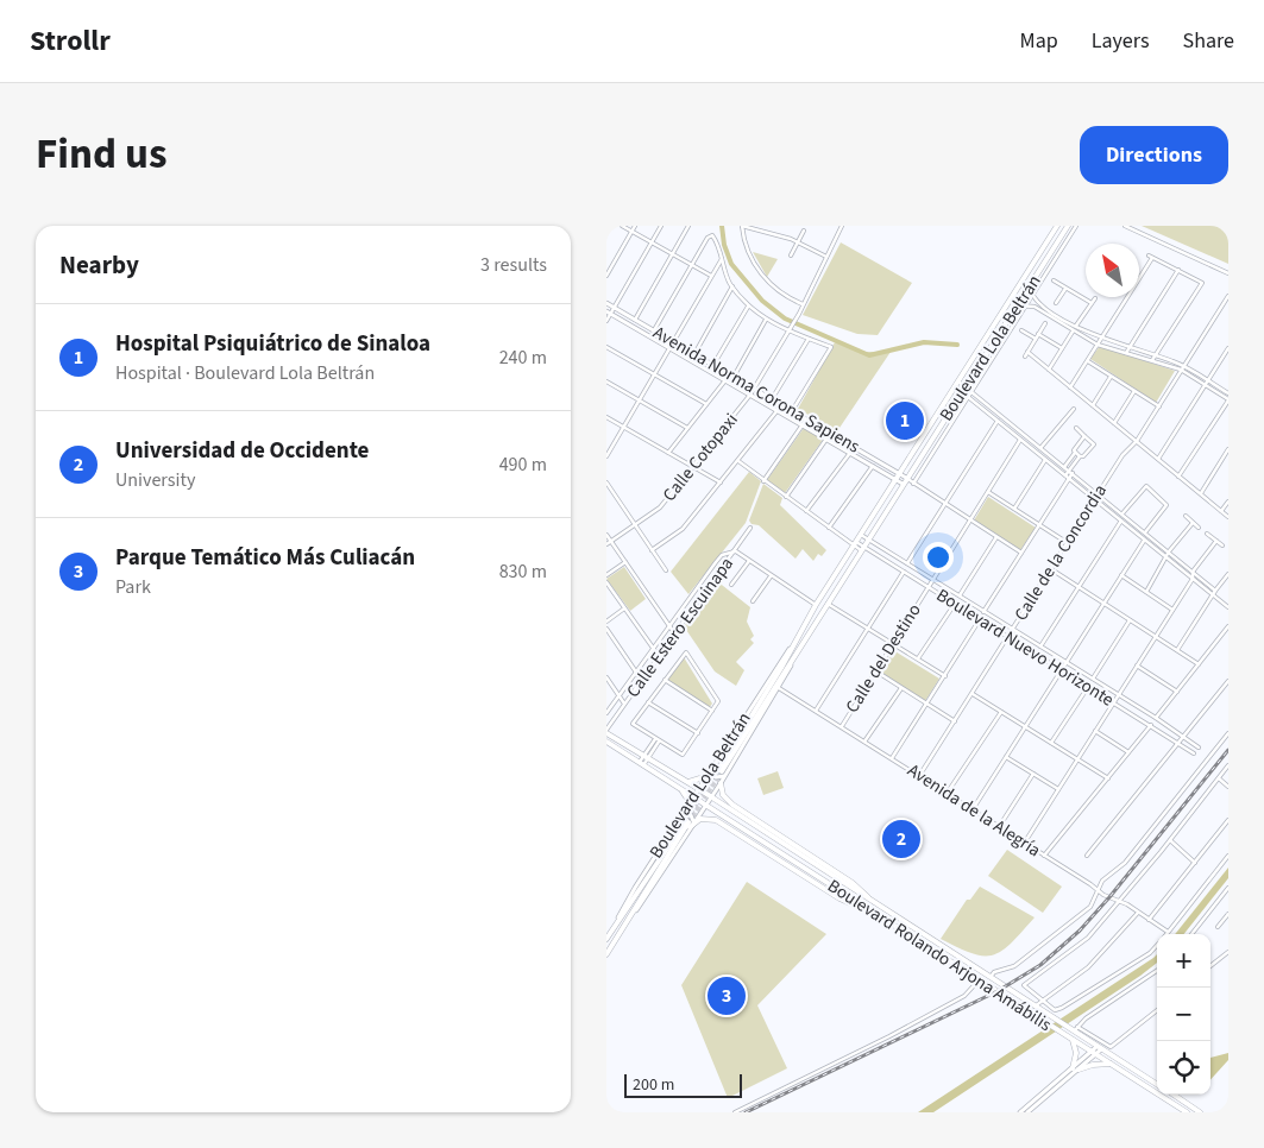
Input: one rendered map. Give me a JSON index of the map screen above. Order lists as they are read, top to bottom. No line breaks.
{"streets":{"main road":["Boulevard Lola Beltrán","Boulevard Rolando Arjona Amábilis"],"street":["Avenida Norma Corona Sapiens","Calle Cotopaxi","Calle de la Concordia","Calle Estero Escuinapa","Boulevard Nuevo Horizonte","Calle del Destino","Avenida de la Alegría"]},"crossings":[["Boulevard Lola Beltrán","Avenida Norma Corona Sapiens"],["Boulevard Lola Beltrán","Boulevard Nuevo Horizonte"],["Boulevard Lola Beltrán","Avenida de la Alegría"],["Boulevard Lola Beltrán","Boulevard Rolando Arjona Amábilis"],["Avenida Norma Corona Sapiens","Calle Cotopaxi"],["Calle de la Concordia","Boulevard Nuevo Horizonte"],["Calle de la Concordia","Avenida de la Alegría"],["Calle Estero Escuinapa","Boulevard Rolando Arjona Amábilis"],["Boulevard Nuevo Horizonte","Calle del Destino"],["Calle del Destino","Avenida de la Alegría"]],"scale_bar":"200 m","north":"top left","page":{"header":"Strollr","nav":["Map","Layers","Share"],"title":"Find us","buttons":"Directions","heading":["Nearby","3 results"],"list":[{"mark":"1","name":"Hospital Psiquiátrico de Sinaloa","note":"Hospital · Boulevard Lola Beltrán","value":"240 m"},{"mark":"2","name":"Universidad de Occidente","note":"University","value":"490 m"},{"mark":"3","name":"Parque Temático Más Culiacán","note":"Park","value":"830 m"}],"pins":["1","2","3"],"map_buttons":["+","−"],"scale":"200 m"}}
